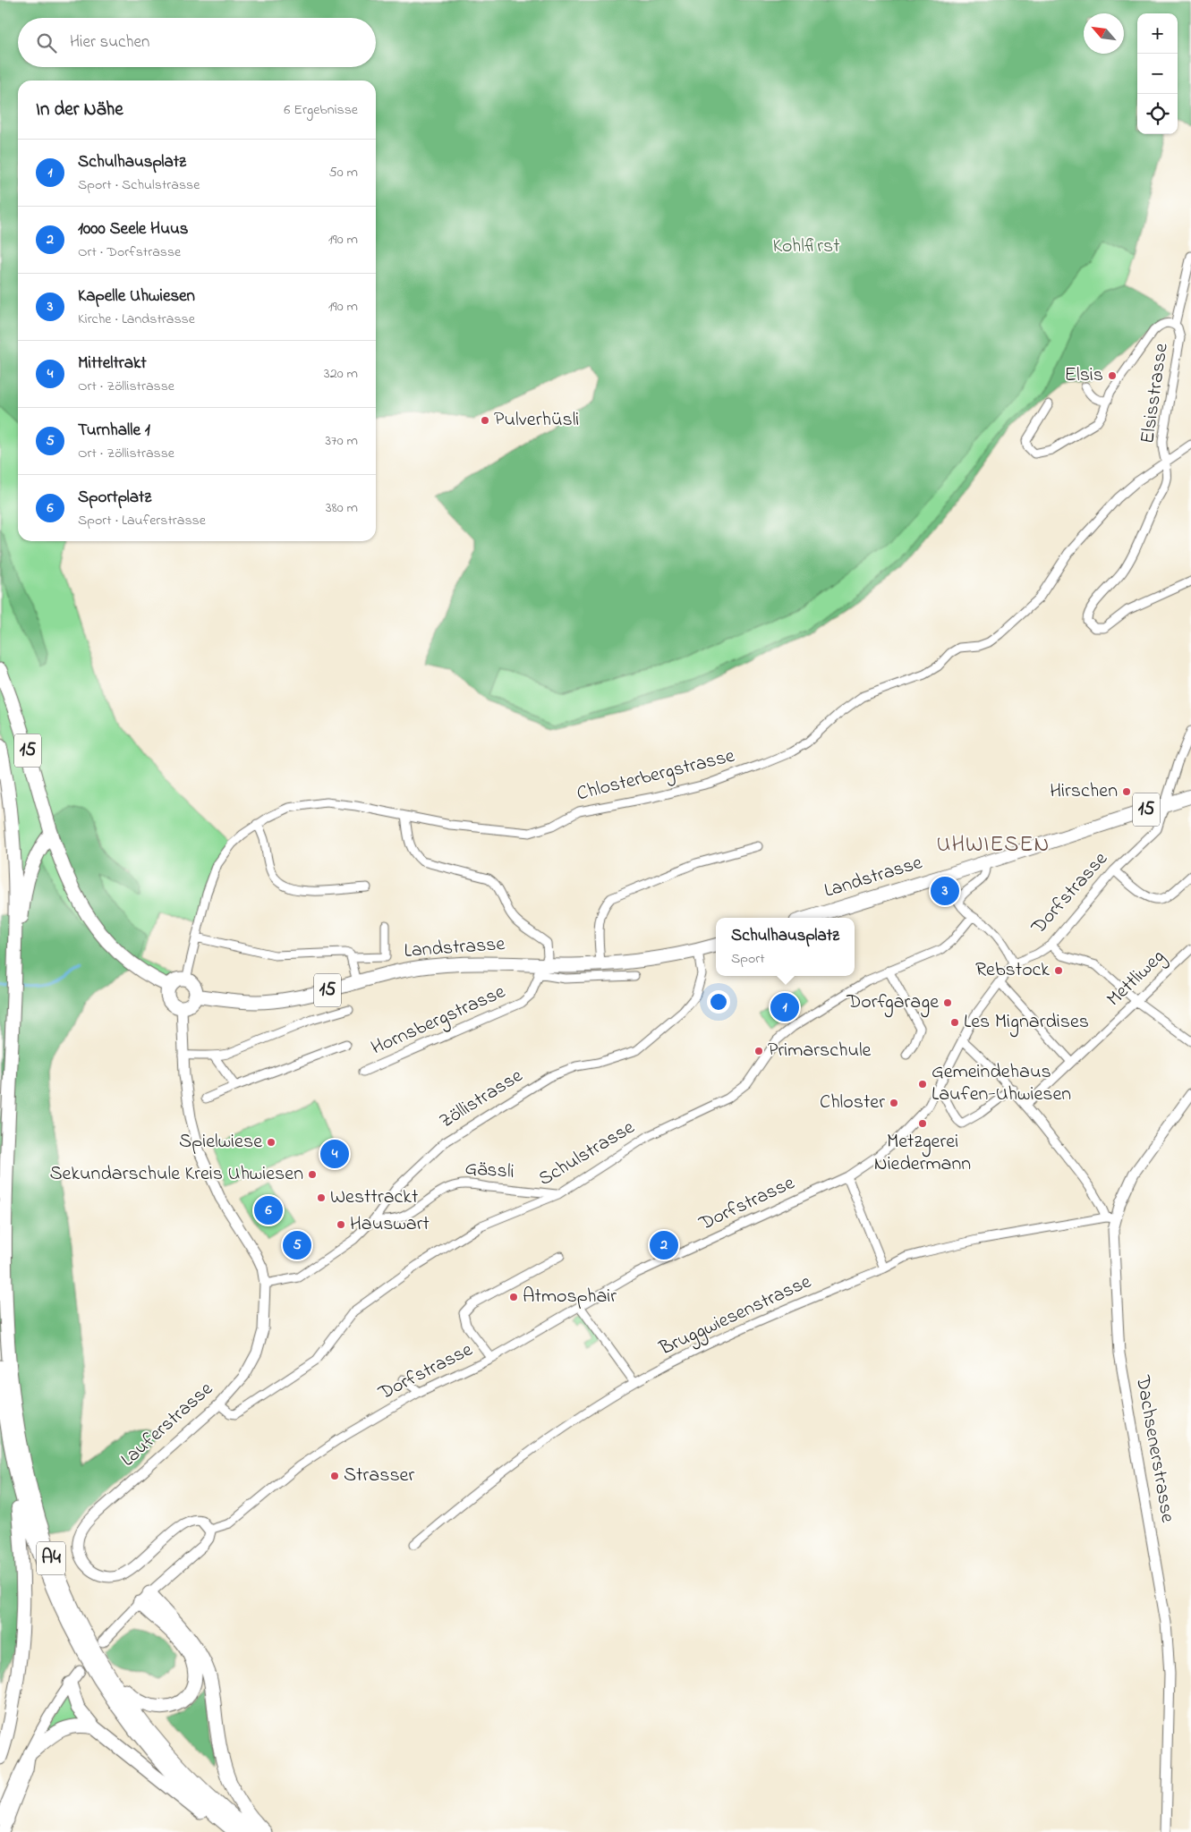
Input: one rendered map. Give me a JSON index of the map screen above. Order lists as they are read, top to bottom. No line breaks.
{"streets":{"main road":["15","Landstrasse","A4"],"street":["Elsisstrasse","Chlosterbergstrasse","Dorfstrasse","Mettliweg","Hornsbergstrasse","Zöllistrasse","Schulstrasse","Gässli","Bruggwiesenstrasse","Lauferstrasse","Dachsenerstrasse"]},"crossings":[["Elsisstrasse","Chlosterbergstrasse"],["15","Chlosterbergstrasse"],["15","Landstrasse"],["15","Lauferstrasse"],["Chlosterbergstrasse","Landstrasse"],["Chlosterbergstrasse","Hornsbergstrasse"],["Chlosterbergstrasse","Lauferstrasse"],["Landstrasse","Dorfstrasse"],["Landstrasse","Hornsbergstrasse"],["Landstrasse","Zöllistrasse"],["Landstrasse","Lauferstrasse"],["Dorfstrasse","Lauferstrasse"],["Zöllistrasse","Gässli"],["Zöllistrasse","Lauferstrasse"],["Schulstrasse","Gässli"],["Schulstrasse","Lauferstrasse"],["Bruggwiesenstrasse","Dachsenerstrasse"]],"districts":["UHWIESEN"],"parks":["Kohlfirst"],"places":["Elsis","Pulverhüsli","Hirschen","Rebstock","Dorfgarage","Les Mignardises","Primarschule","Gemeindehaus Laufen-Uhwiesen","Chloster","Metzgerei Niedermann","Spielwiese","Sekundarschule Kreis Uhwiesen","Westtrackt","Hauswart","Atmosphair","Strasser"],"north":"top left","page":{"map_buttons":["+","−"],"search":"Hier suchen","heading":["In der Nähe","6 Ergebnisse"],"list":[{"mark":"1","name":"Schulhausplatz","note":"Sport · Schulstrasse","value":"50 m"},{"mark":"2","name":"1000 Seele Huus","note":"Ort · Dorfstrasse","value":"190 m"},{"mark":"3","name":"Kapelle Uhwiesen","note":"Kirche · Landstrasse","value":"190 m"},{"mark":"4","name":"Mitteltrakt","note":"Ort · Zöllistrasse","value":"320 m"},{"mark":"5","name":"Turnhalle 1","note":"Ort · Zöllistrasse","value":"370 m"},{"mark":"6","name":"Sportplatz","note":"Sport · Lauferstrasse","value":"380 m"}],"pins":["3","1","4","6","2","5"],"popup":["Schulhausplatz","Sport"]}}
